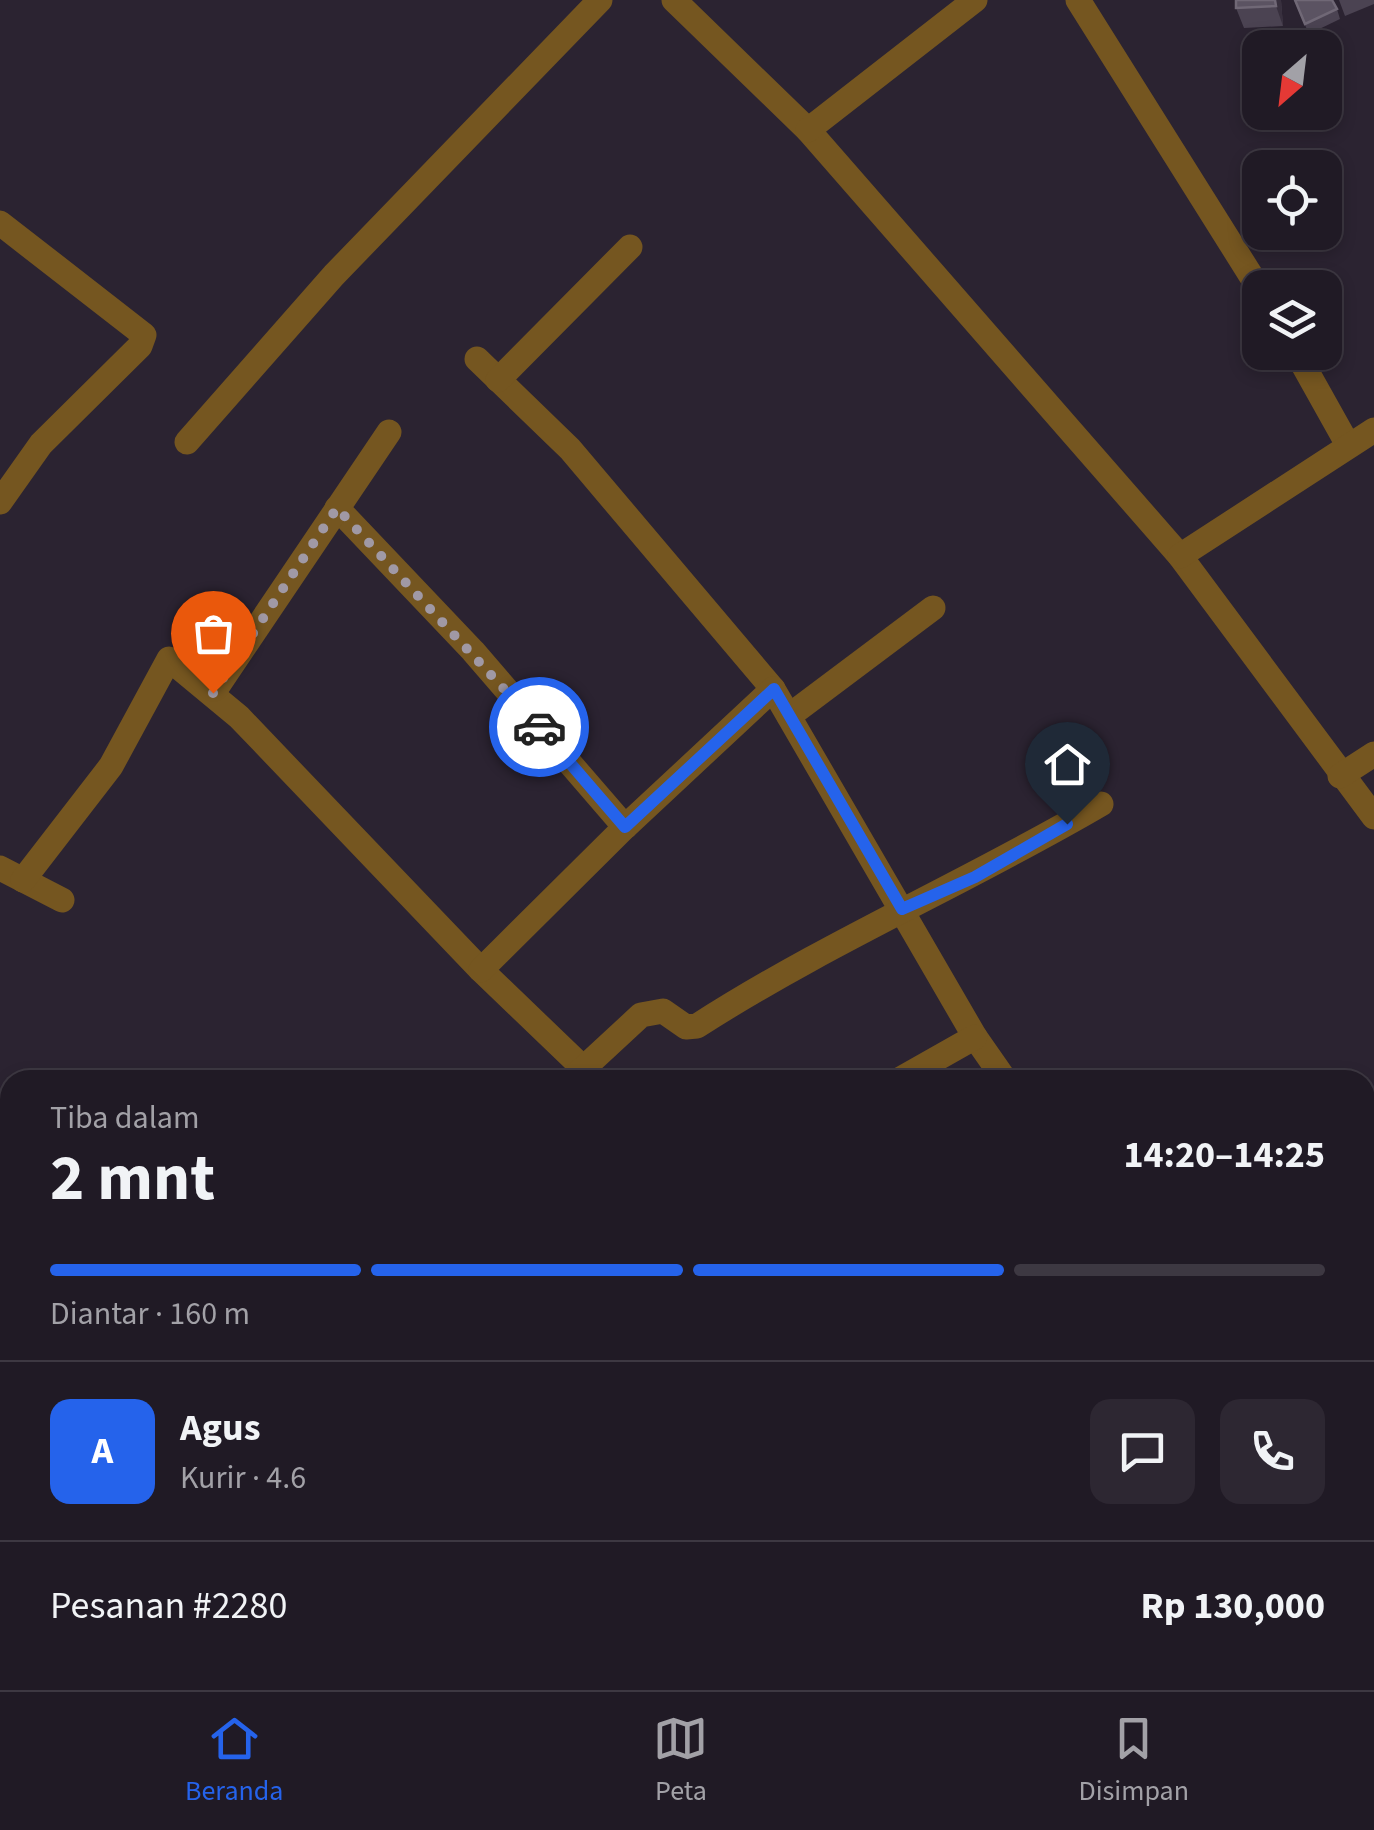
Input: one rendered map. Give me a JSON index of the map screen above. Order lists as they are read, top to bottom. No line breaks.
{"north":"bottom left","page":{"heading":["2 mnt","Tiba dalam","14:20–14:25"],"panel":["Agus","Kurir · 4.6","Pesanan #2280","Rp 130,000"],"bar":"Diantar · 160 m","round":"A","tabs":["Beranda","Peta","Disimpan"]}}
